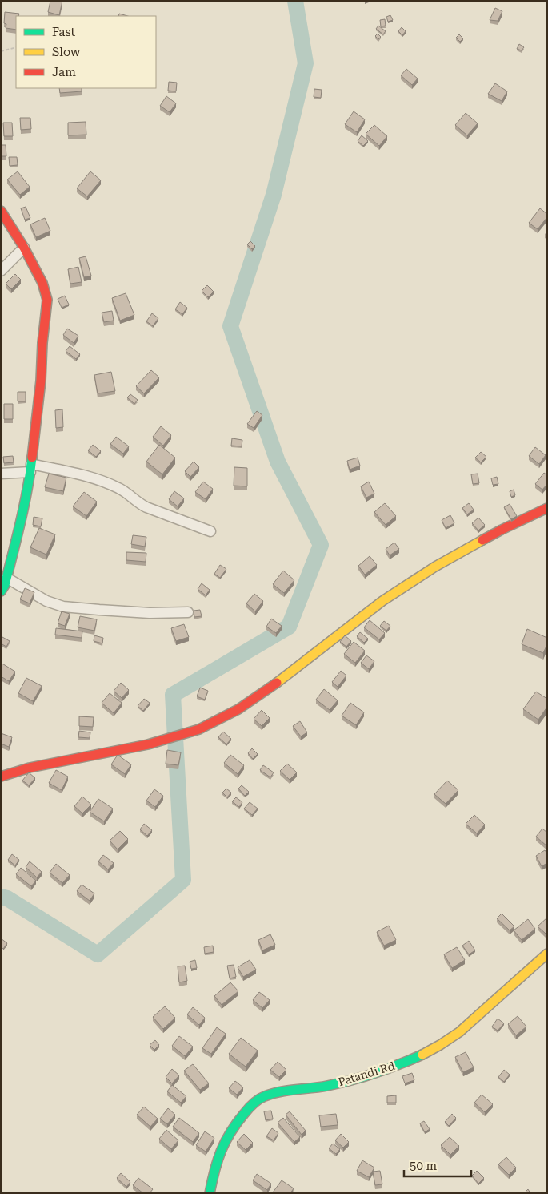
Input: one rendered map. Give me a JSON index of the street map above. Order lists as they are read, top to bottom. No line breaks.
{"streets":{"street":["Patandi Rd"]},"legend":["Fast","Slow","Jam"],"scale_bar":"50 m"}
